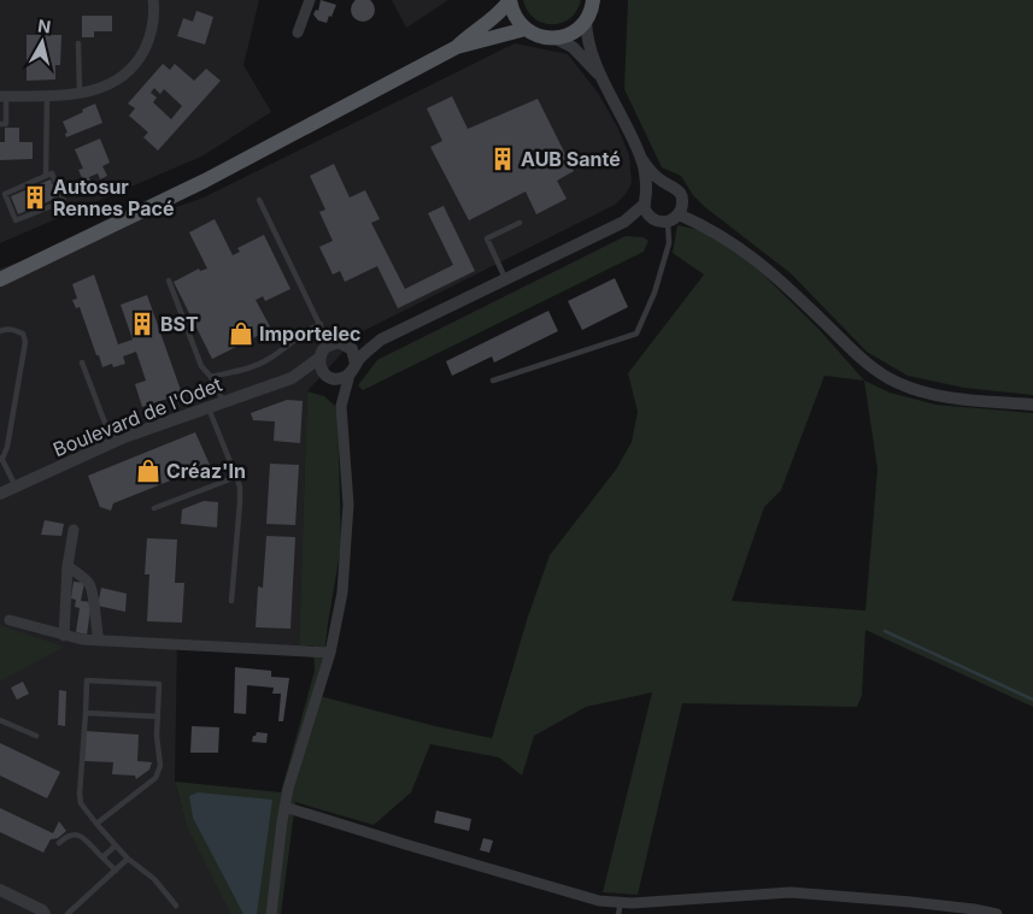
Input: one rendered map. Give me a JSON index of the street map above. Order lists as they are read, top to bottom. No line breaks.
{"streets":{"street":["Boulevard de l'Odet"]},"places":{"building":["AUB Santé","Autosur Rennes Pacé","BST"],"shop":["Importelec","Créaz'In"]},"north":"top"}
